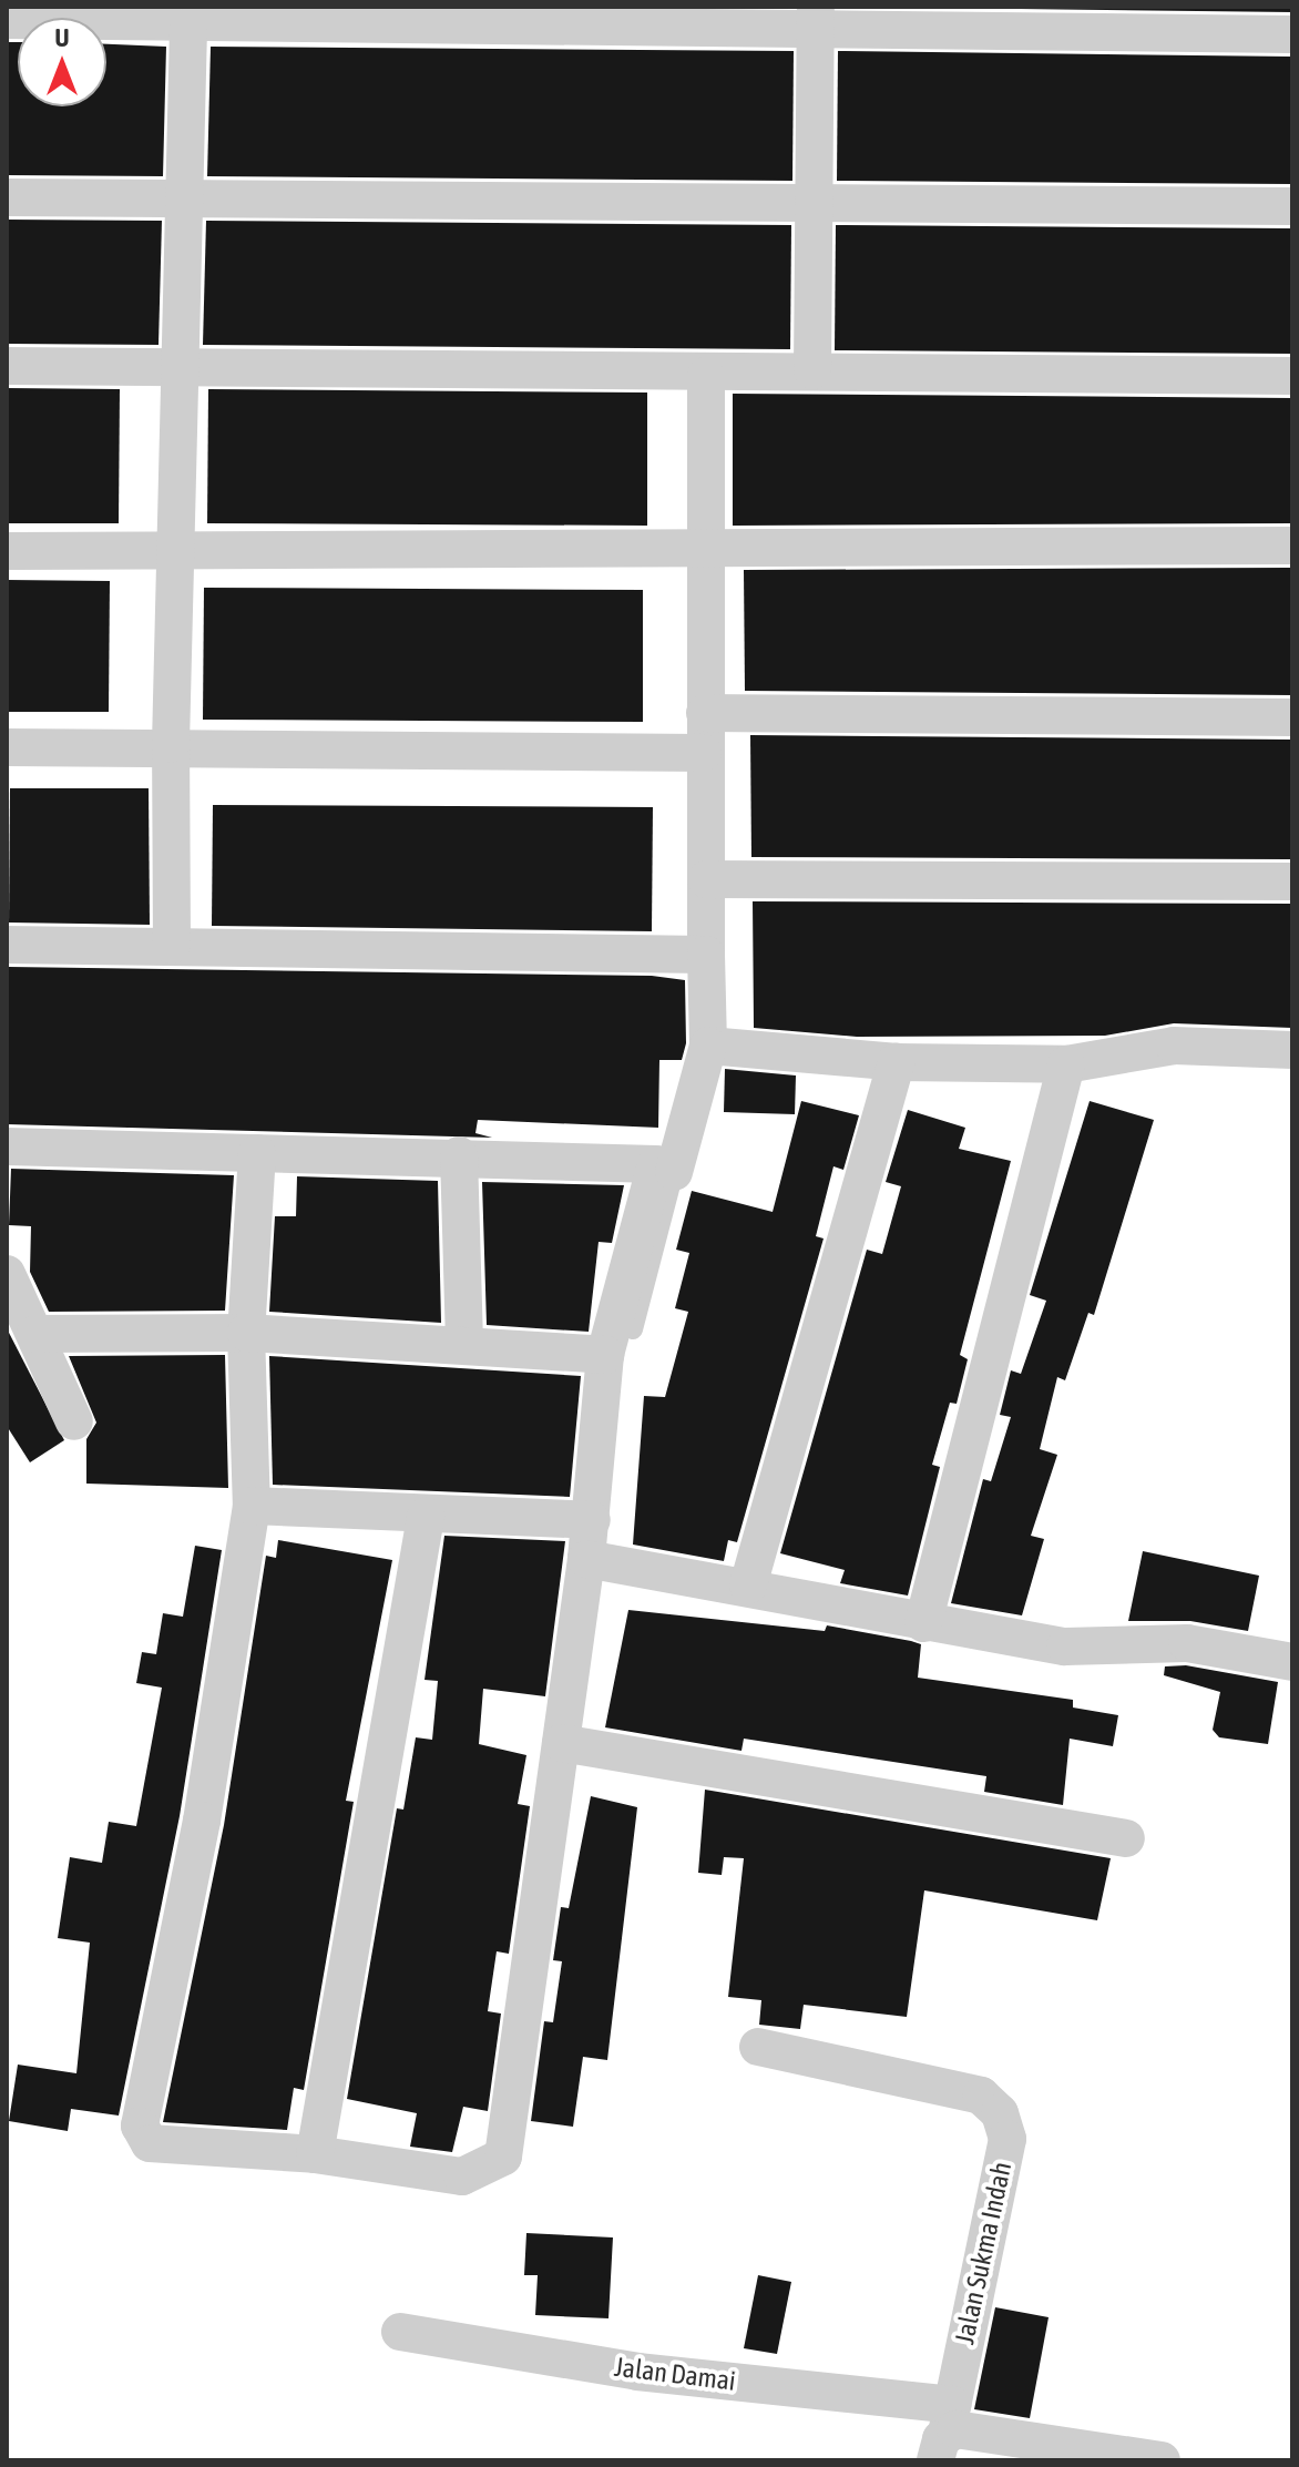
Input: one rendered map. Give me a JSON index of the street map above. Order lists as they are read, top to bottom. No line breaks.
{"streets":{"street":["Jalan Sukma Indah","Jalan Damai"]},"crossings":[["Jalan Sukma Indah","Jalan Damai"]],"north":"top"}
